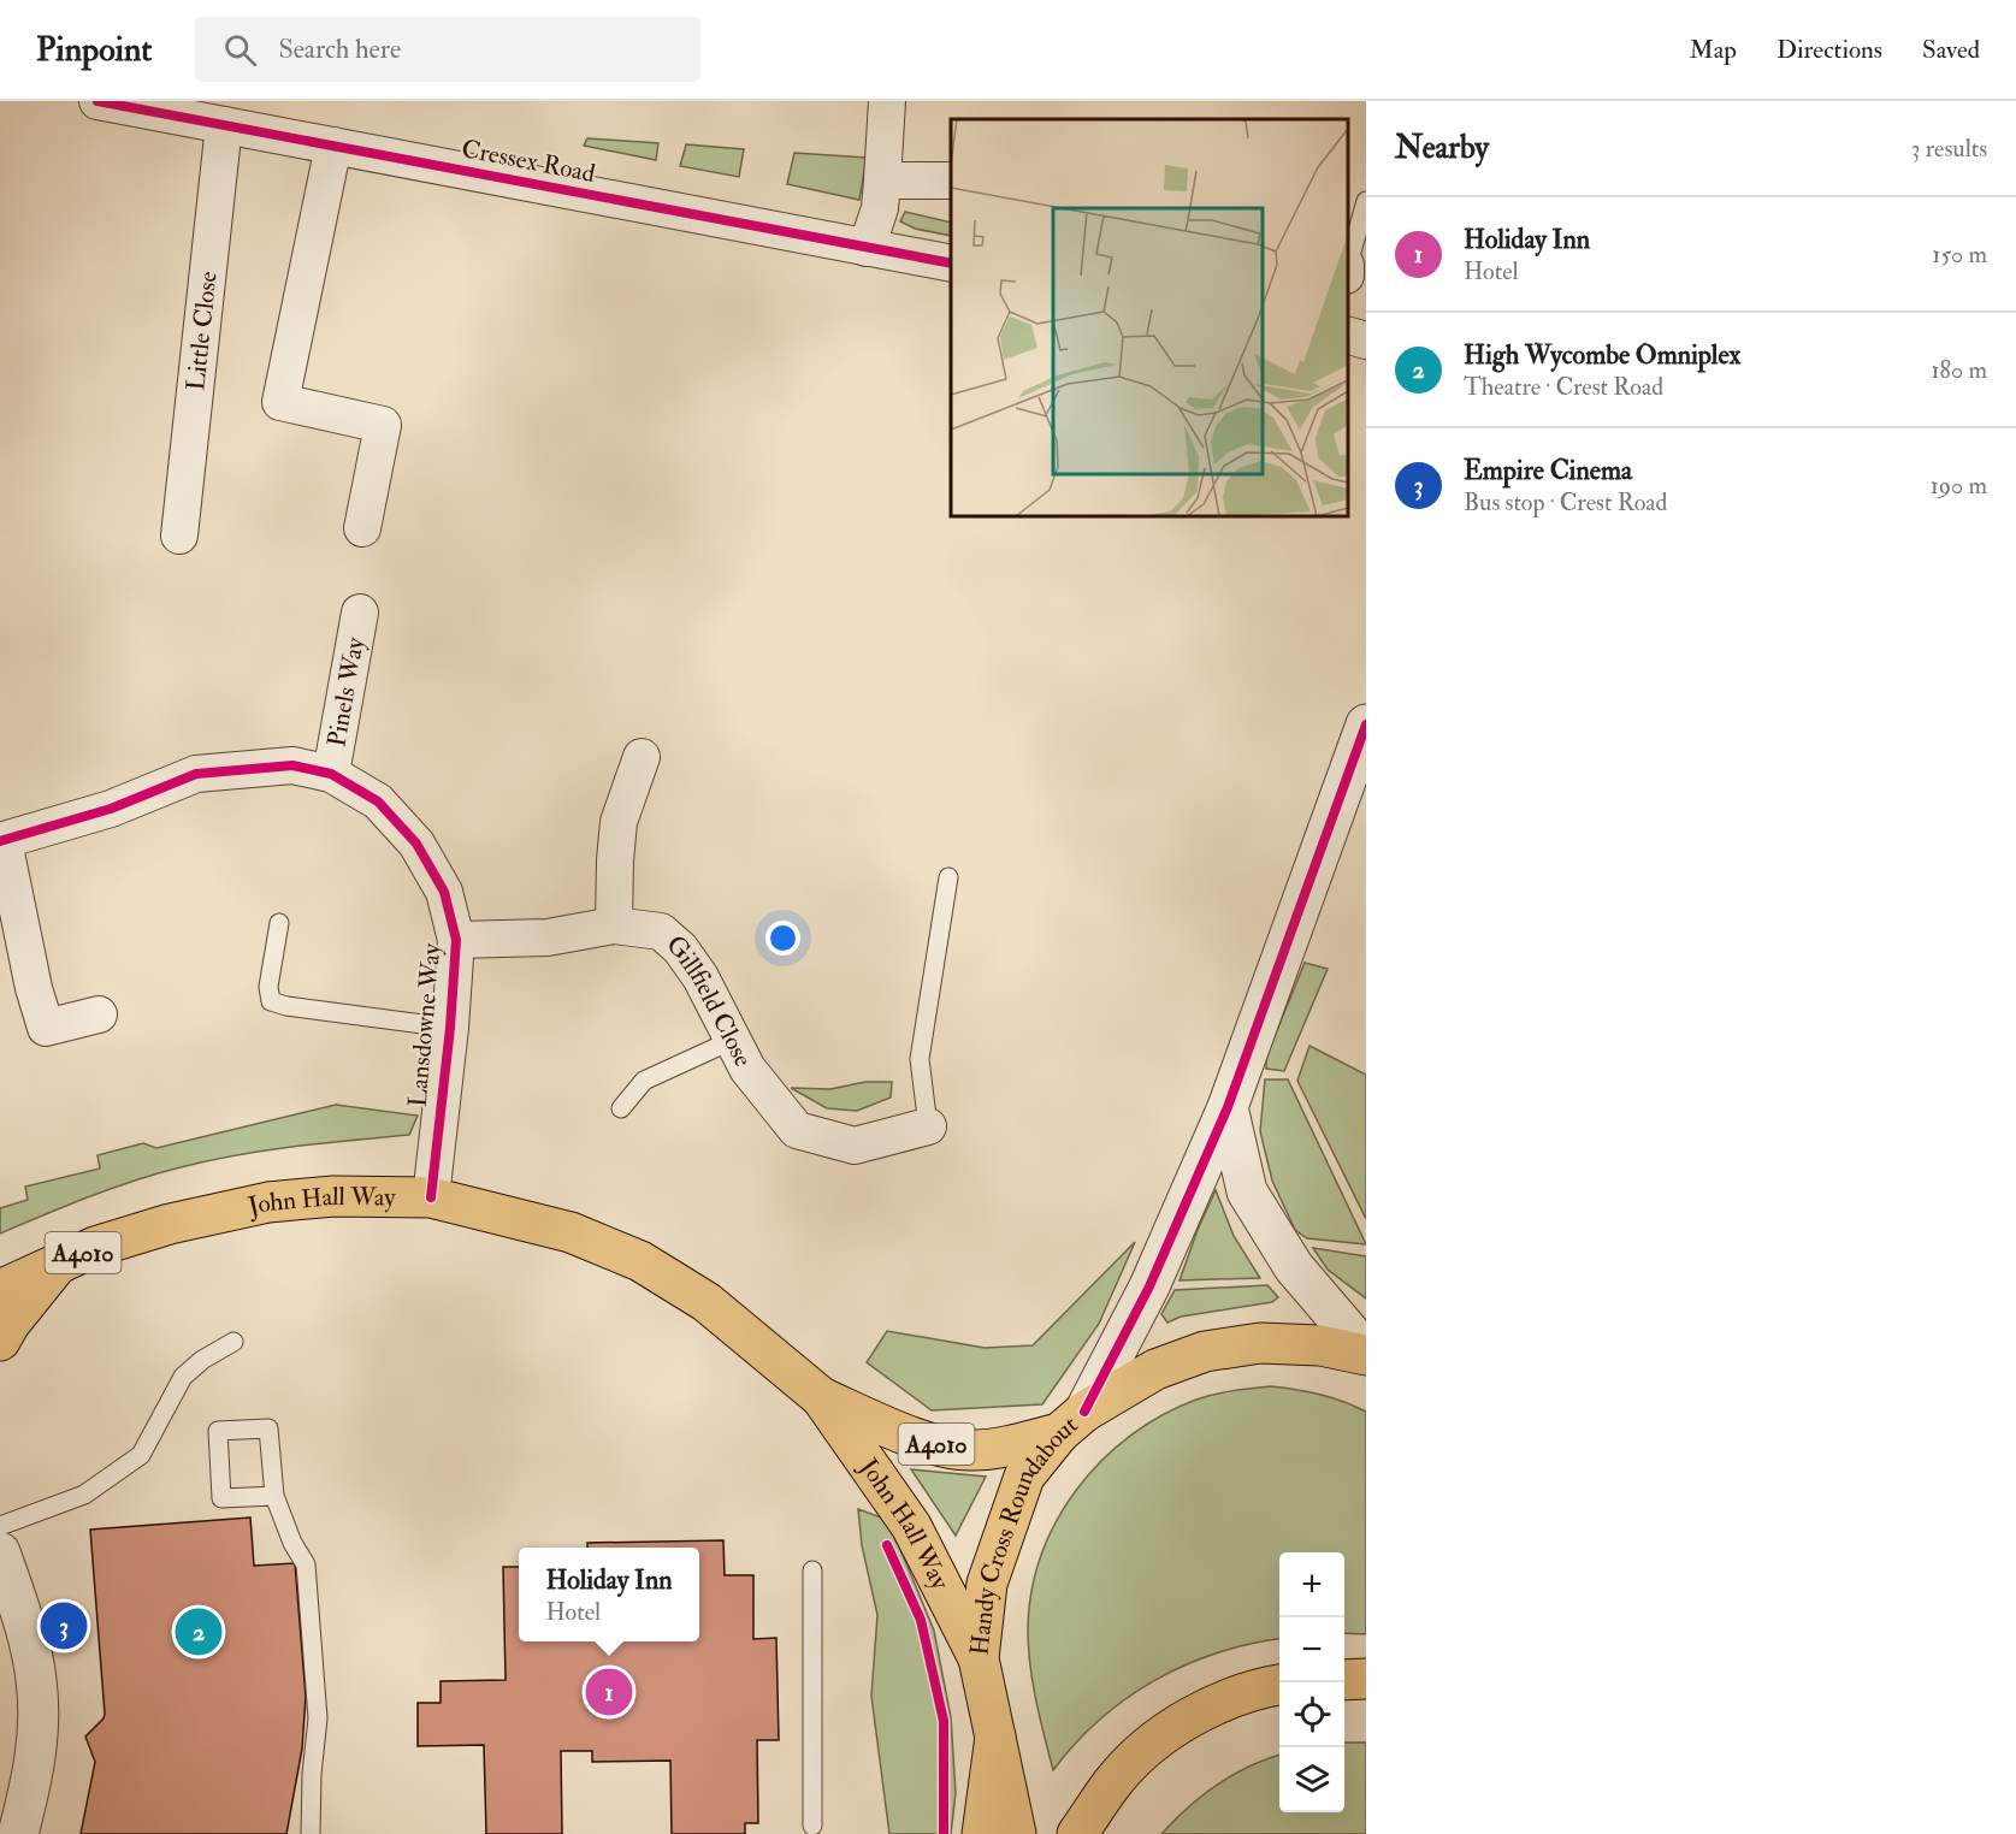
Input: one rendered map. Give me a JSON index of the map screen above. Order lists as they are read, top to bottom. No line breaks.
{"streets":{"highway":["John Hall Way","A4010","Handy Cross Roundabout"],"street":["Cressex Road","Little Close","Pinels Way","Gillfield Close","Lansdowne Way"]},"crossings":[["Cressex Road","Little Close"],["Pinels Way","Lansdowne Way"],["Gillfield Close","Lansdowne Way"],["Lansdowne Way","John Hall Way"],["John Hall Way","Handy Cross Roundabout"]],"page":{"header":"Pinpoint","search":"Search here","nav":["Map","Directions","Saved"],"heading":["Nearby","3 results"],"list":[{"mark":"1","name":"Holiday Inn","note":"Hotel","value":"150 m"},{"mark":"2","name":"High Wycombe Omniplex","note":"Theatre · Crest Road","value":"180 m"},{"mark":"3","name":"Empire Cinema","note":"Bus stop · Crest Road","value":"190 m"}],"popup":["Holiday Inn","Hotel"],"map_buttons":["+","−"],"pins":["3","2","1"]}}
